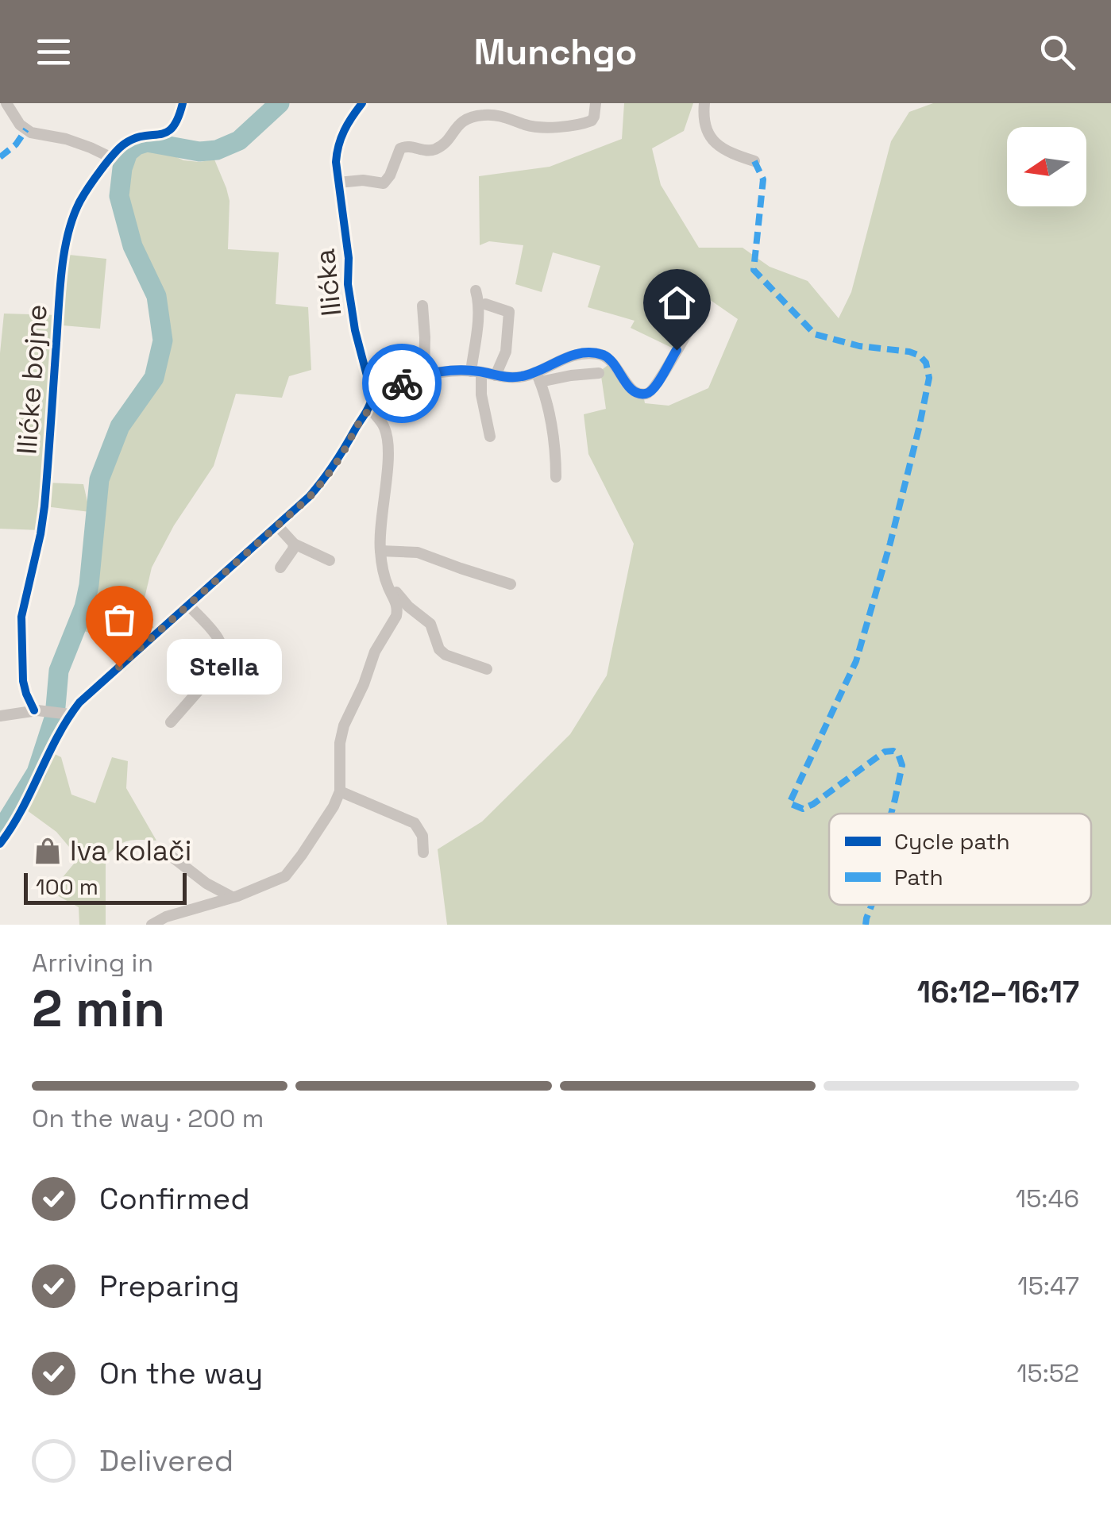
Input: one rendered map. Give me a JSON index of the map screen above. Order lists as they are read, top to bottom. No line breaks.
{"streets":{"street":["Ilićka","Ilićke bojne"]},"places":{"other":["Stella"],"shop":["Iva kolači"]},"legend":["Cycle path","Path"],"scale_bar":"100 m","north":"left","page":{"header":"Munchgo","bubble":"Stella","scale":"100 m","heading":["2 min","Arriving in","16:12–16:17"],"bar":"On the way · 200 m","list":[["Confirmed","15:46"],["Preparing","15:47"],["On the way","15:52"],"Delivered"]}}
